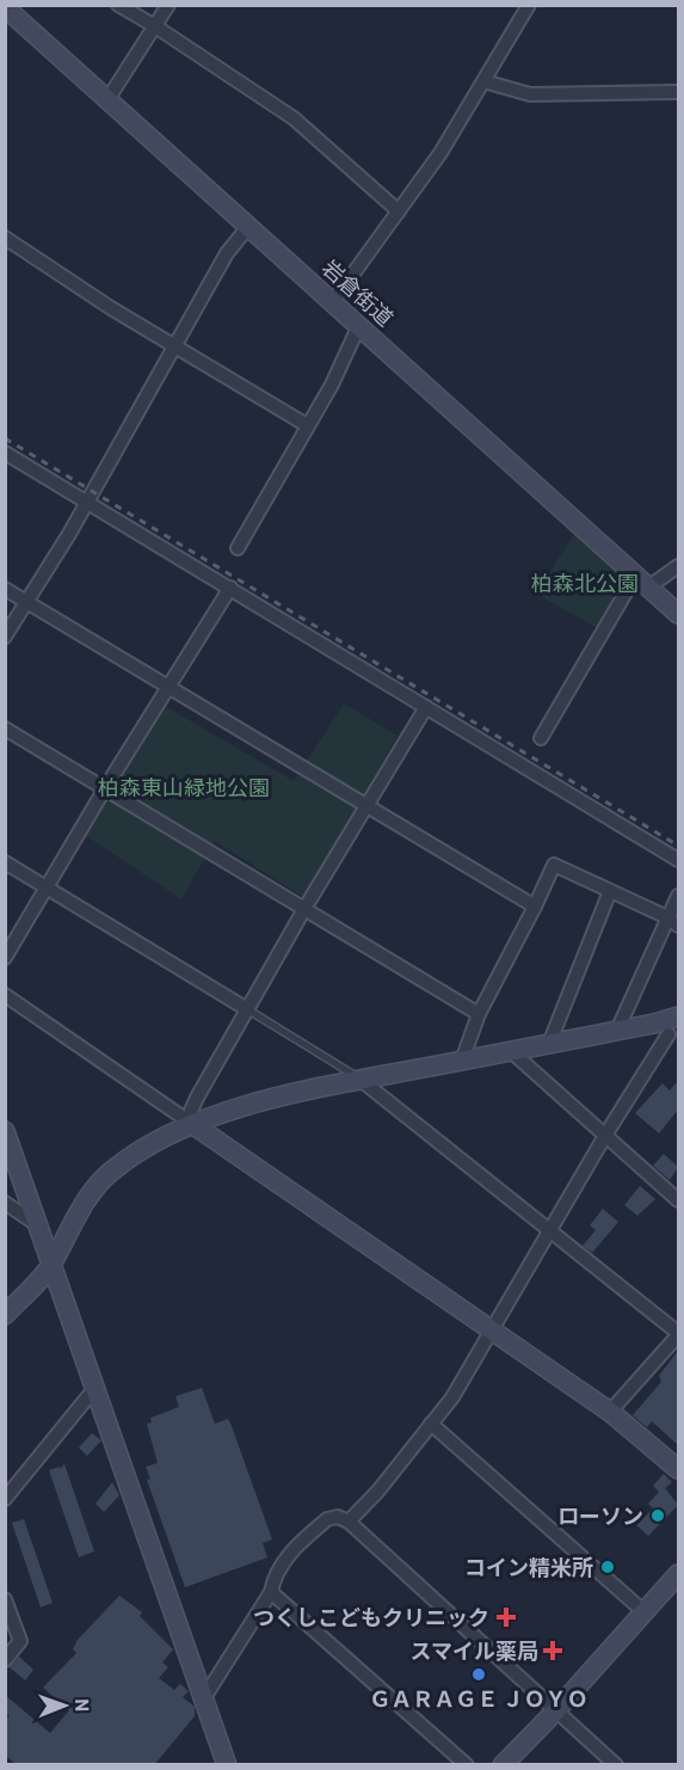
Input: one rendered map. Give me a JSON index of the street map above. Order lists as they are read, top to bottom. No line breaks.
{"streets":{"street":["岩倉街道"]},"parks":["柏森北公園","柏森東山緑地公園"],"places":{"other":["ローソン","コイン精米所","ＧＡＲＡＧＥ ＪＯＹＯ"],"health":["つくしこどもクリニック","スマイル薬局"]},"north":"right"}
